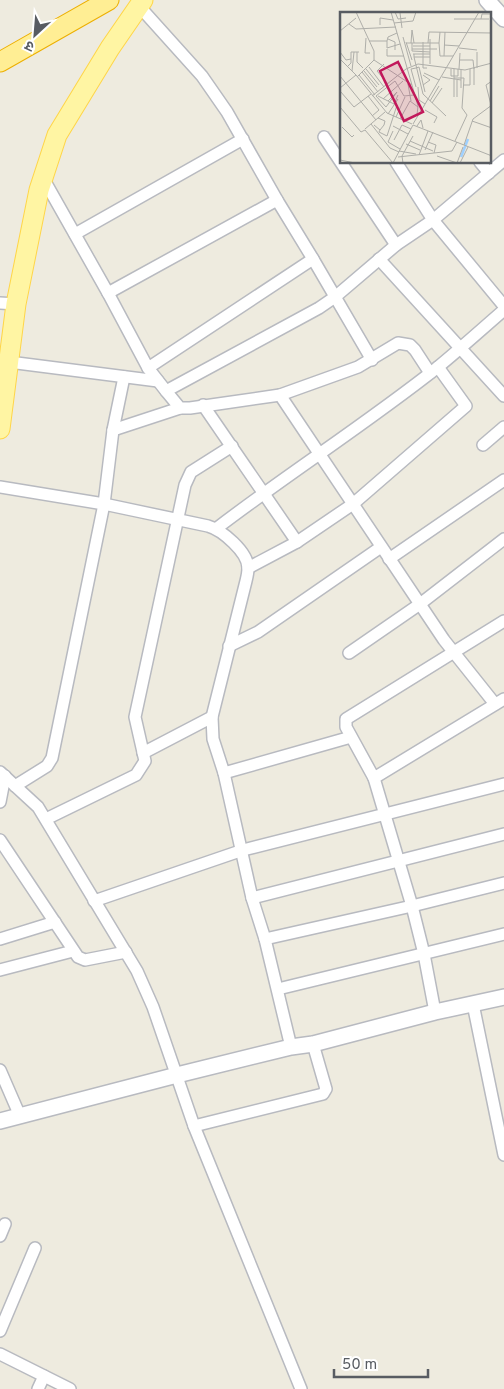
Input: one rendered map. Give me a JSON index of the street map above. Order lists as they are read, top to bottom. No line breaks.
{"scale_bar":"50 m","north":"bottom left"}
